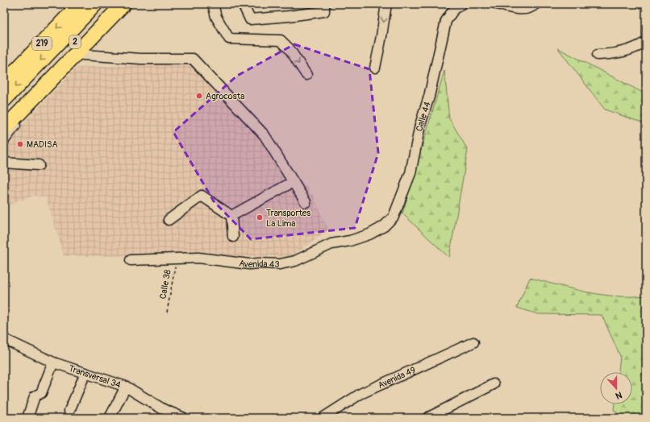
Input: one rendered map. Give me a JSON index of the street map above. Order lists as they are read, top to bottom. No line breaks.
{"streets":{"highway":["2","219"],"street":["Calle 44","Avenida 43","Transversal 34","Avenida 49"],"path":["Calle 38"]},"crossings":[["Calle 44","Avenida 43"],["Avenida 43","Calle 38"]],"places":["Agrocosta","MADISA","Transportes La Lima"],"north":"bottom"}
